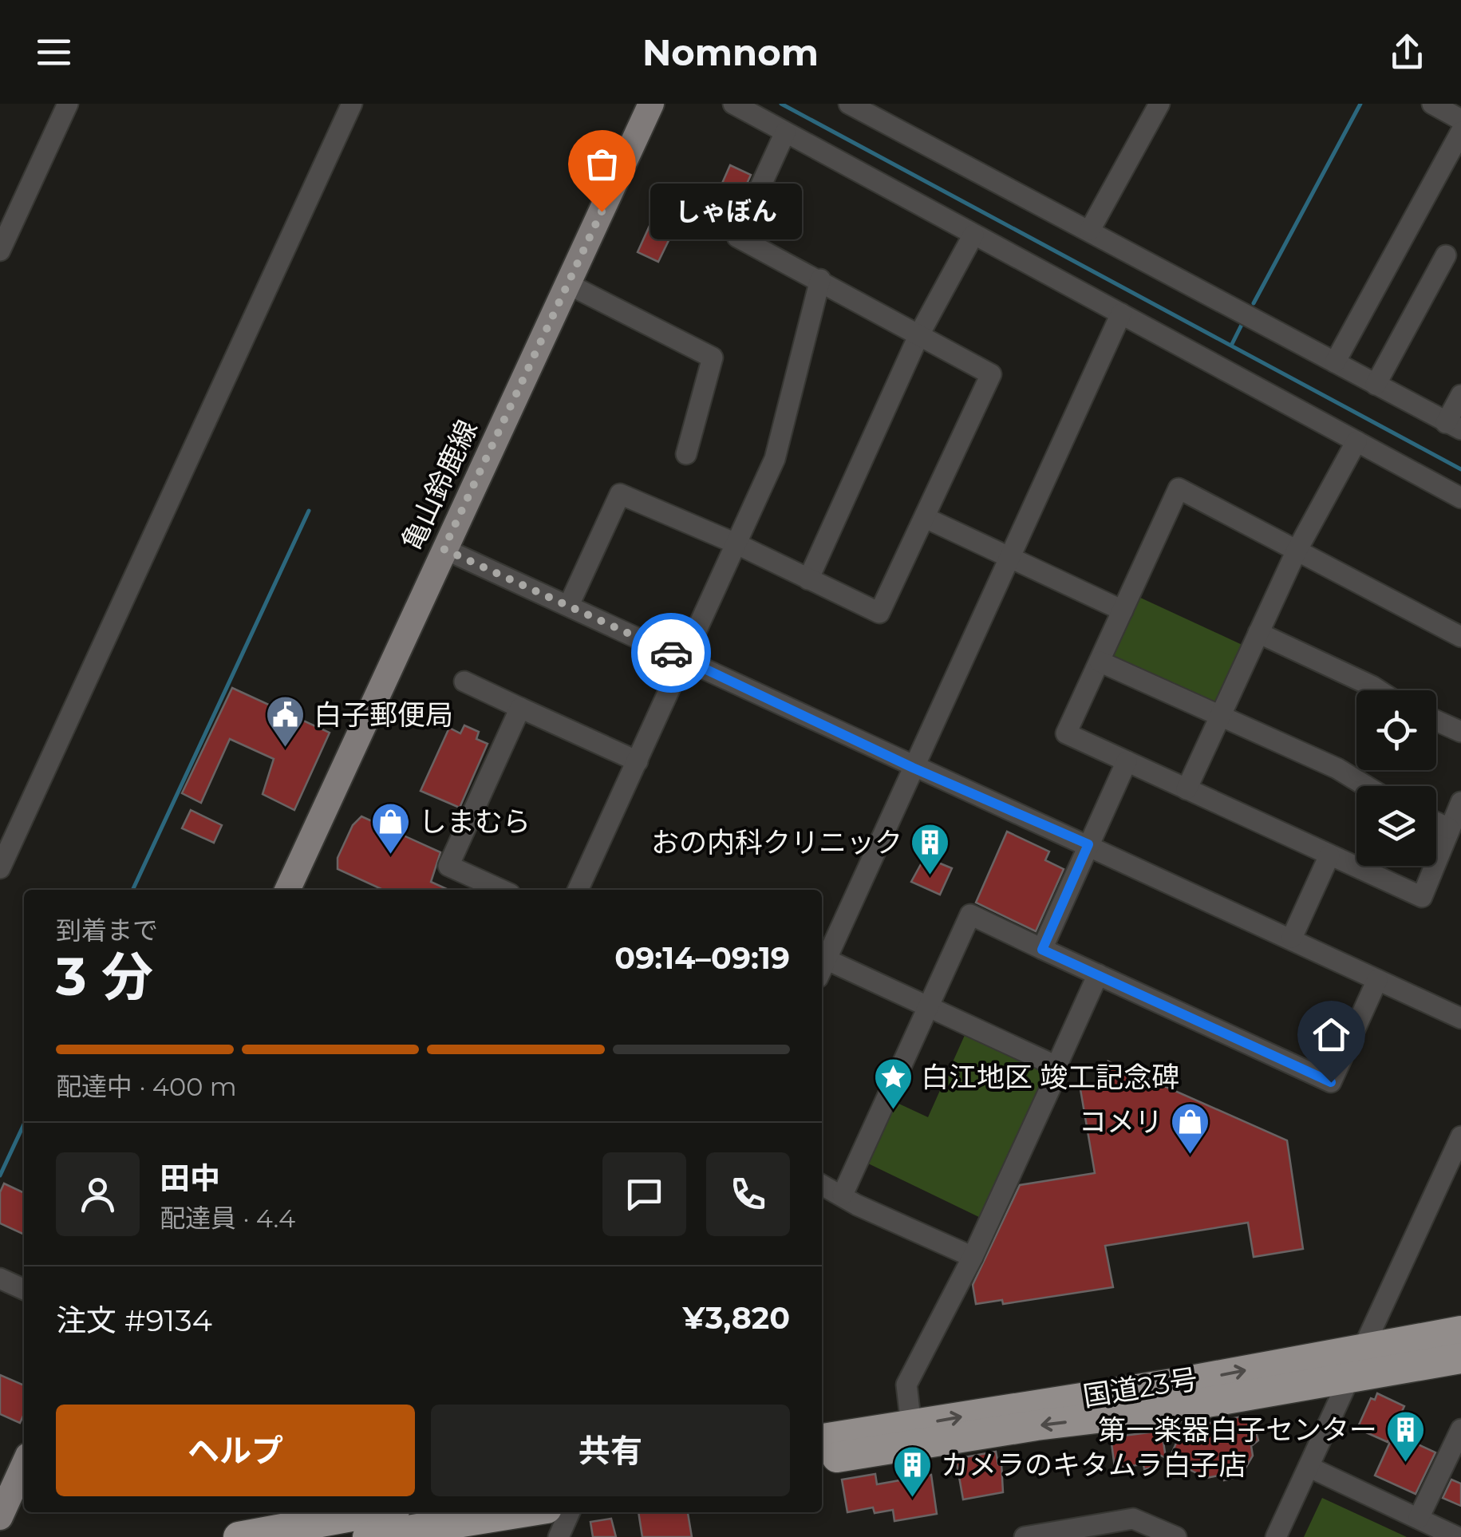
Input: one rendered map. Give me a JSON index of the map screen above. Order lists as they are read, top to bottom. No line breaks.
{"streets":{"highway":["国道23号"],"main road":["亀山鈴鹿線"]},"places":{"other":["しゃぼん"],"public building":["白子郵便局"],"shop":["しまむら","コメリ"],"building":["おの内科クリニック","第一楽器白子センター","カメラのキタムラ白子店"],"place":["白江地区 竣工記念碑"]},"page":{"header":"Nomnom","bubble":"しゃぼん","heading":["3 分","到着まで","09:14–09:19"],"panel":["田中","配達員 · 4.4","注文 #9134","¥3,820"],"bar":"配達中 · 400 m","buttons":["ヘルプ","共有"]}}
